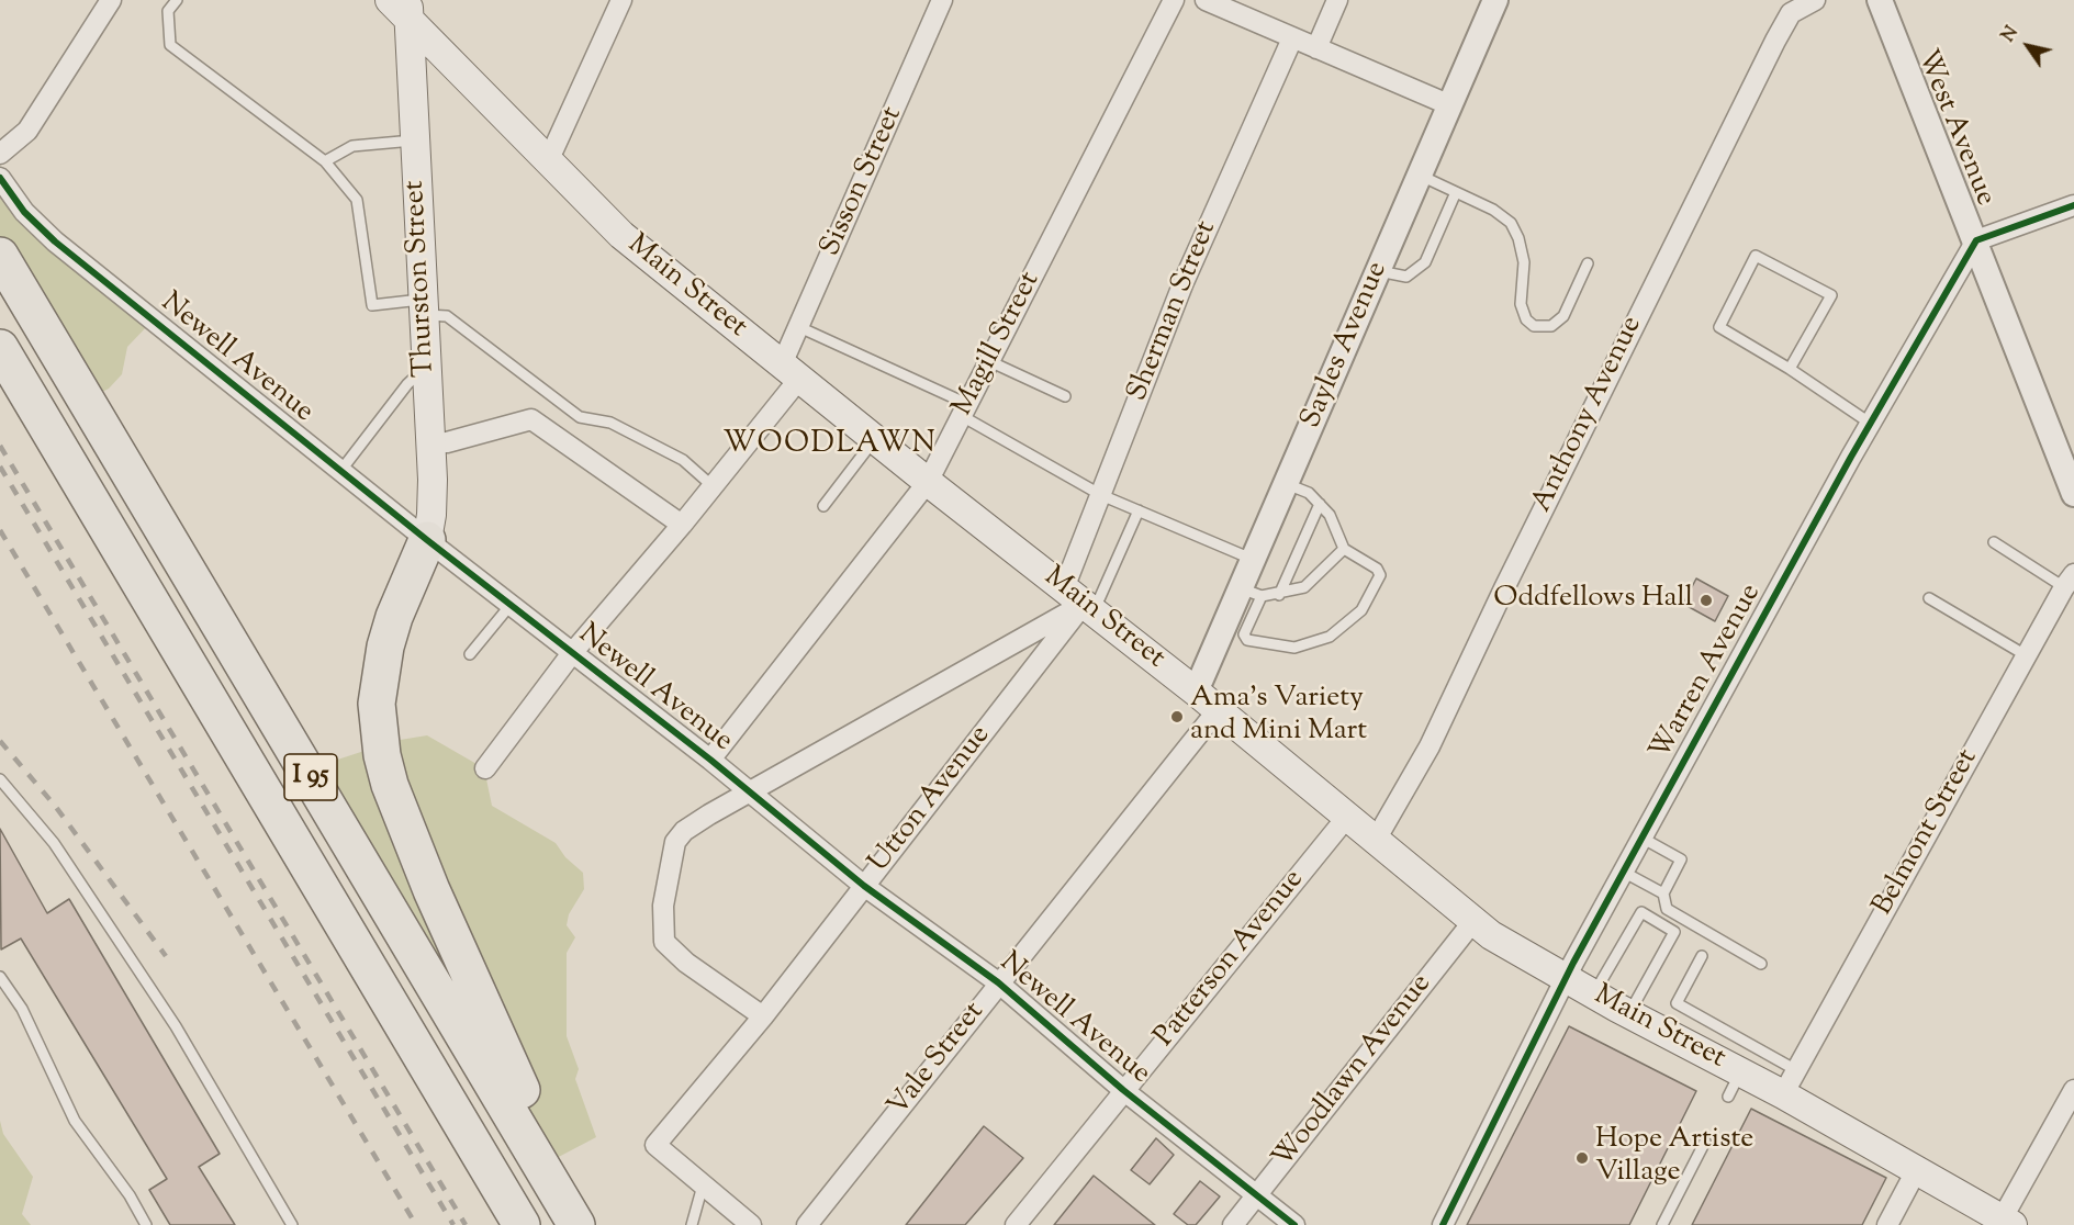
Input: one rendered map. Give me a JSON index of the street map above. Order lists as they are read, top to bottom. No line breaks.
{"streets":{"highway":["I 95"],"main road":["Thurston Street","Main Street"],"street":["West Avenue","Sisson Street","Sherman Street","Magill Street","Sayles Avenue","Newell Avenue","Anthony Avenue","Warren Avenue","Utton Avenue","Belmont Street","Patterson Avenue","Vale Street","Woodlawn Avenue"]},"crossings":[["West Avenue","Warren Avenue"],["Sisson Street","Main Street"],["Sisson Street","Newell Avenue"],["Thurston Street","Main Street"],["Thurston Street","Newell Avenue"],["Main Street","Sherman Street"],["Main Street","Magill Street"],["Main Street","Sayles Avenue"],["Main Street","Anthony Avenue"],["Main Street","Warren Avenue"],["Main Street","Utton Avenue"],["Main Street","Belmont Street"],["Main Street","Patterson Avenue"],["Main Street","Vale Street"],["Main Street","Woodlawn Avenue"],["Sherman Street","Utton Avenue"],["Magill Street","Newell Avenue"],["Newell Avenue","Utton Avenue"],["Newell Avenue","Patterson Avenue"],["Newell Avenue","Vale Street"],["Newell Avenue","Woodlawn Avenue"]],"districts":["WOODLAWN"],"places":["Oddfellows Hall","Ama's Variety and Mini Mart","Hope Artiste Village"],"north":"top left"}
